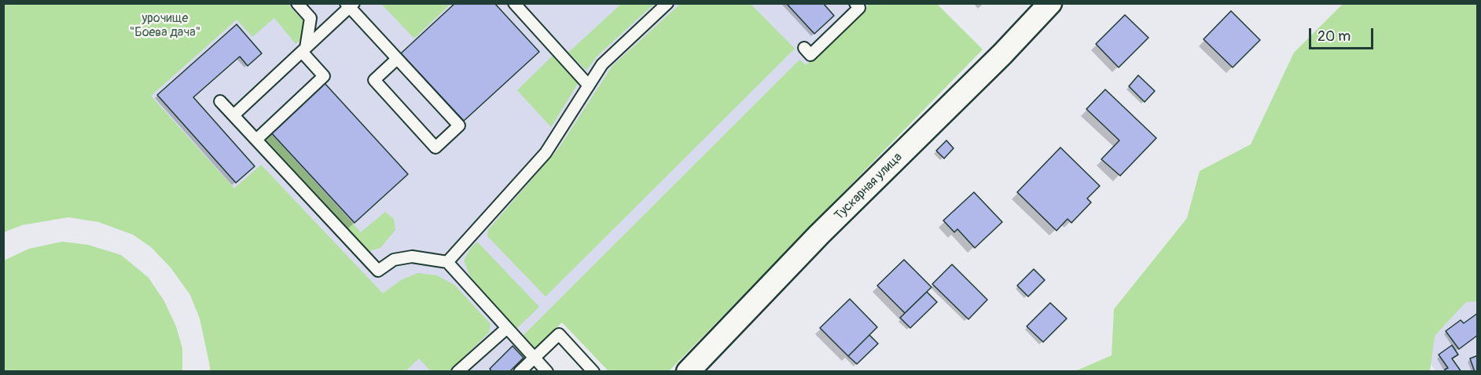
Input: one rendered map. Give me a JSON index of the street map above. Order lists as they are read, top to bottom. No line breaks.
{"streets":{"street":["Тускарная улица"]},"parks":["урочище \"Боева дача\""],"scale_bar":"20 m"}
